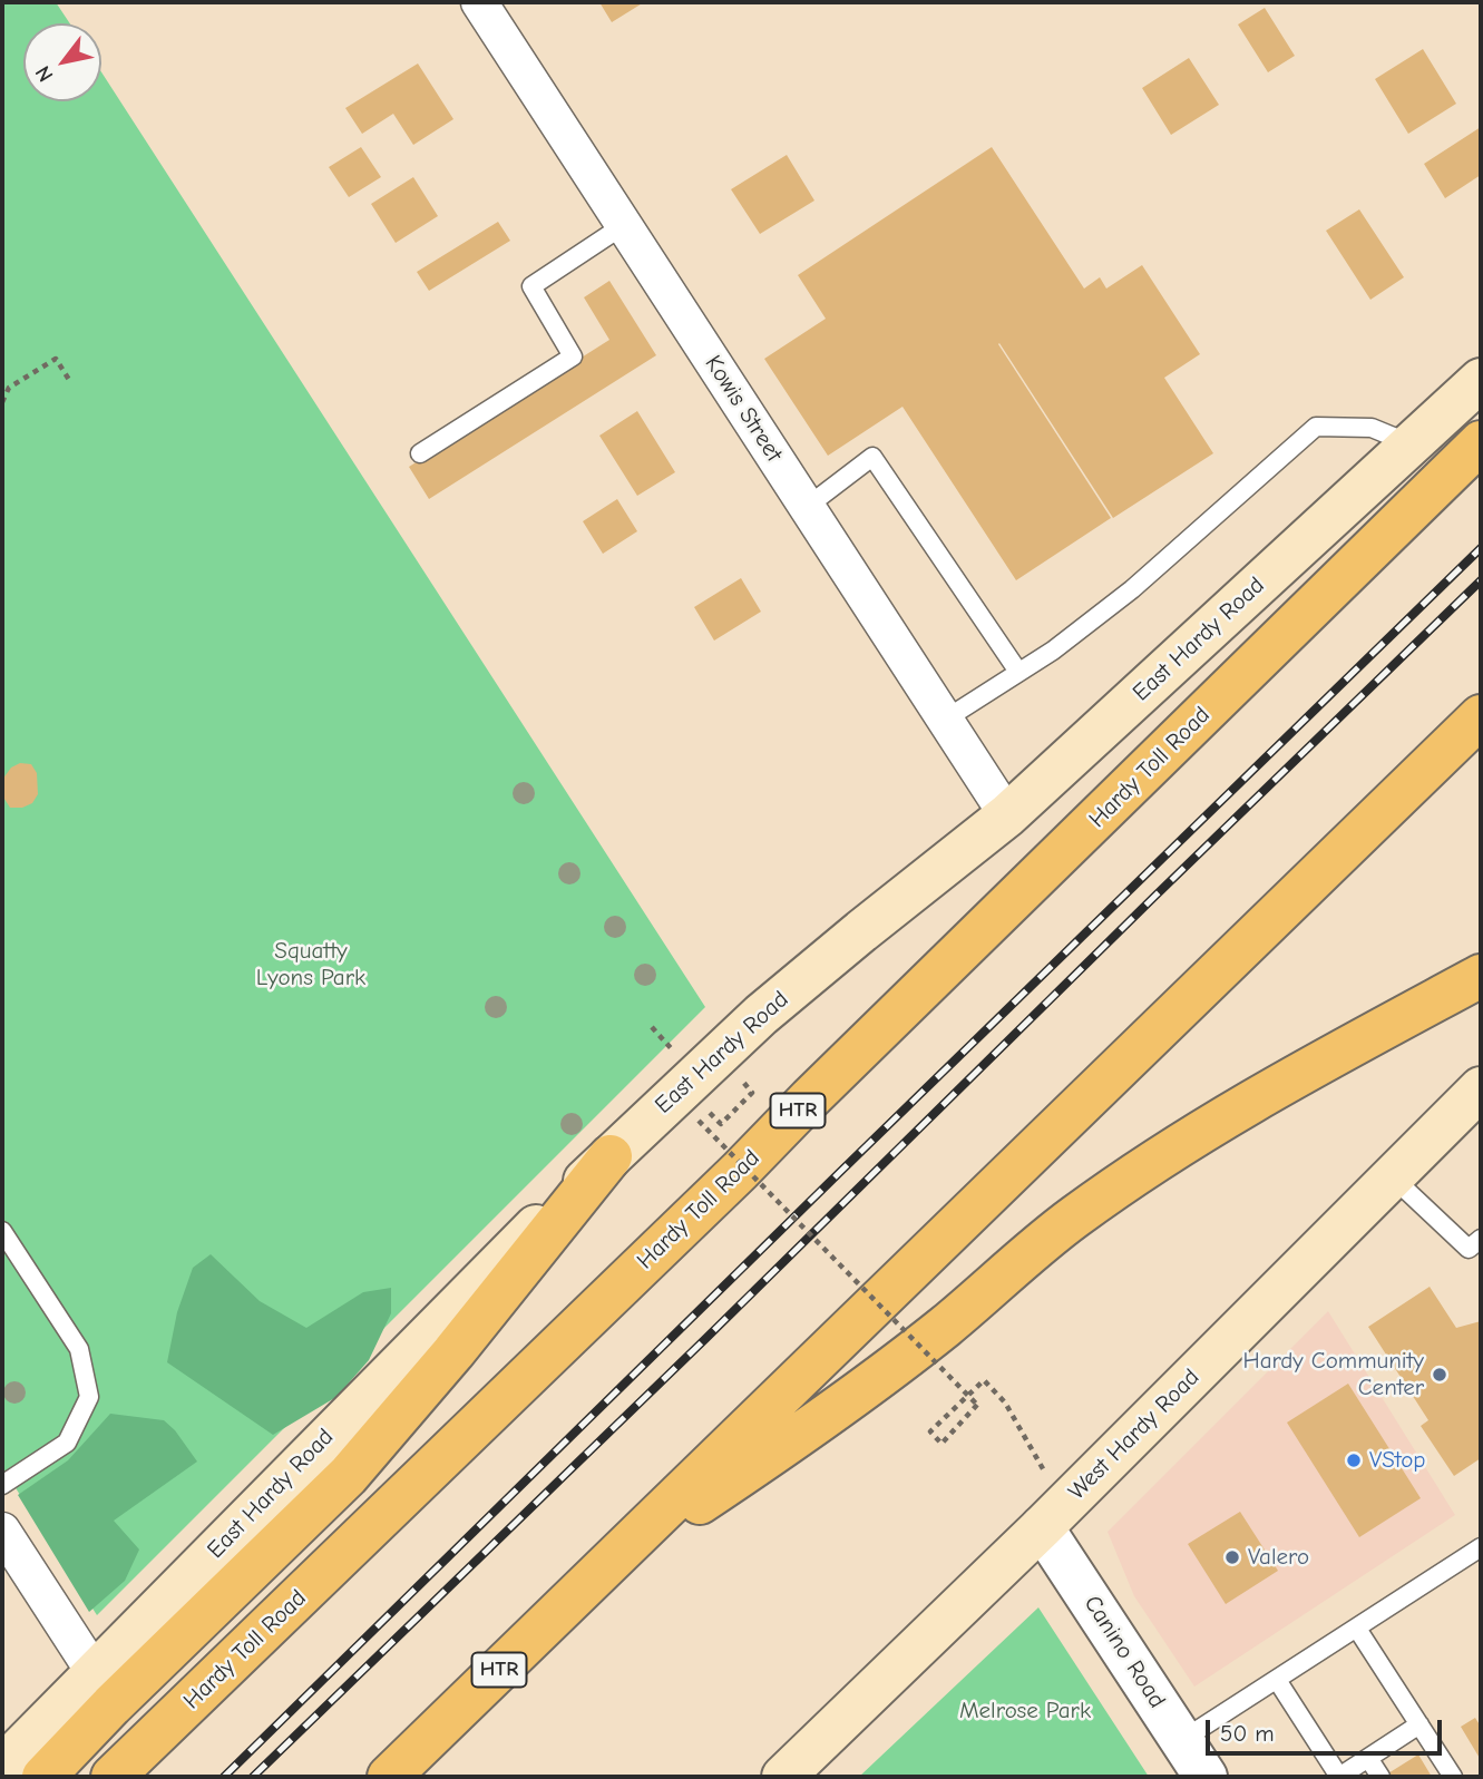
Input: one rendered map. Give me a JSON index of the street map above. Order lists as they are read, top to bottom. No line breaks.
{"streets":{"highway":["Hardy Toll Road","HTR"],"main road":["East Hardy Road","West Hardy Road"],"street":["Kowis Street","Canino Road"]},"crossings":[["Kowis Street","East Hardy Road"],["West Hardy Road","Canino Road"]],"parks":["Squatty Lyons Park","Melrose Park"],"places":["Hardy Community Center","VStop","Valero"],"scale_bar":"50 m","north":"bottom left"}
